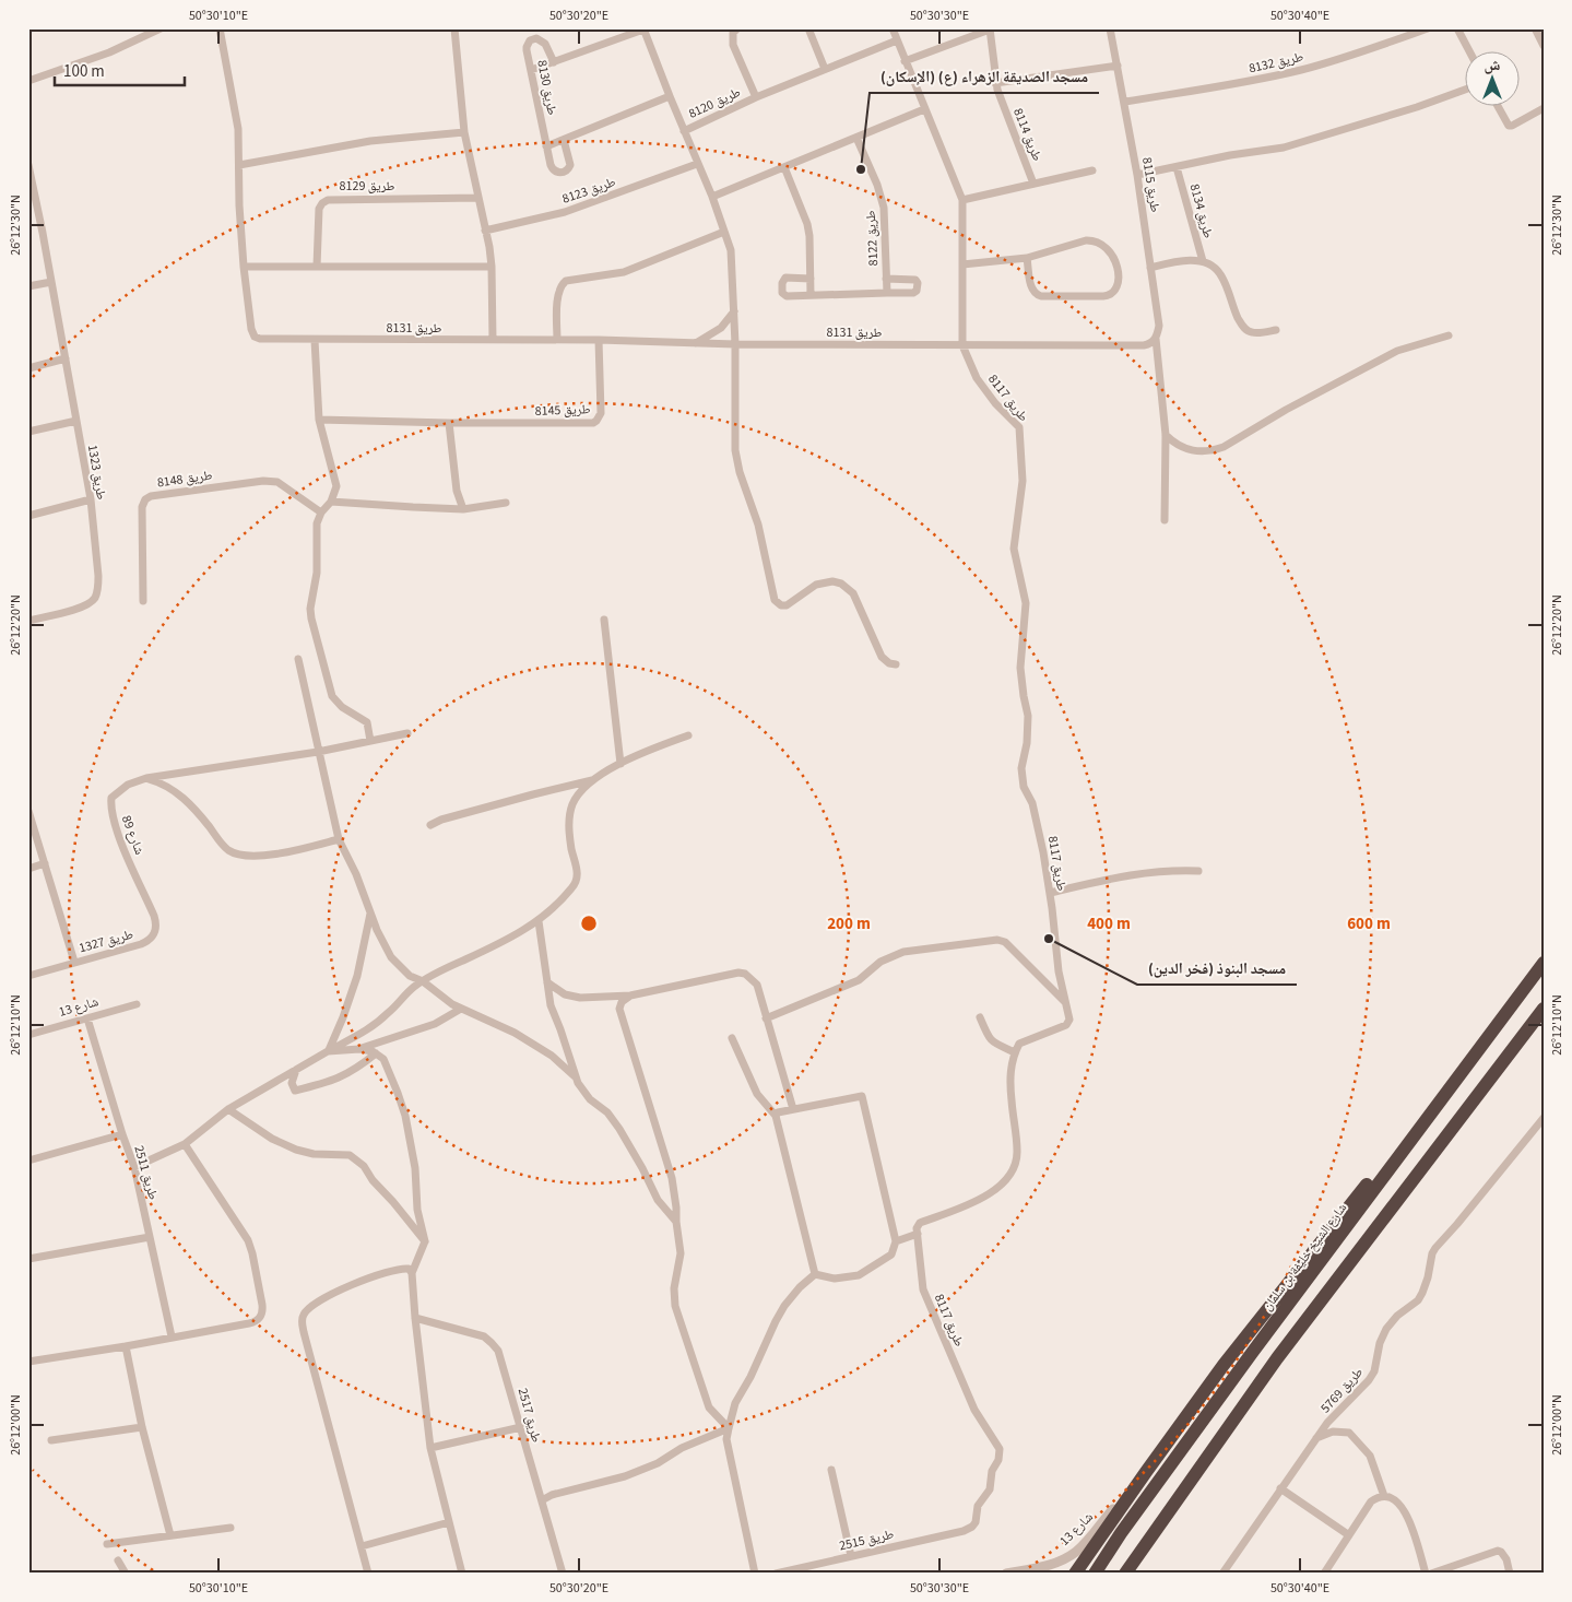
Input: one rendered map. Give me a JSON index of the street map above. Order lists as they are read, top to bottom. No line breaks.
{"streets":{"highway":["شارع الشيخ خليفة بن سلمان"],"street":["طريق 8132","طريق 8130","طريق 8120","طريق 8114","طريق 8115","طريق 8129","طريق 8123","طريق 8134","طريق 8122","طريق 8131","طريق 8117","طريق 8145","طريق 1323","طريق 8148","شارع 89","طريق 1327","شارع 13","طريق 2511","طريق 5769","طريق 2517","طريق 2515"]},"crossings":[["طريق 8132","طريق 8115"],["طريق 8120","طريق 8117"],["طريق 8114","طريق 8117"],["طريق 8115","طريق 8131"],["طريق 8131","طريق 8117"],["طريق 8131","طريق 8145"],["طريق 8117","طريق 2515"],["شارع 89","طريق 1327"],["شارع 13","طريق 2511"]],"places":["مسجد الصديقة الزهراء (ع) (الإسكان)","مسجد البنوذ (فخر الدين)"],"scale_bar":"100 m","north":"top","coordinates":["50°30'10\"E","50°30'20\"E","50°30'30\"E","50°30'40\"E","26°12'30\"N","26°12'20\"N","26°12'10\"N","26°12'00\"N"],"rings":["200 m","400 m","600 m"]}
